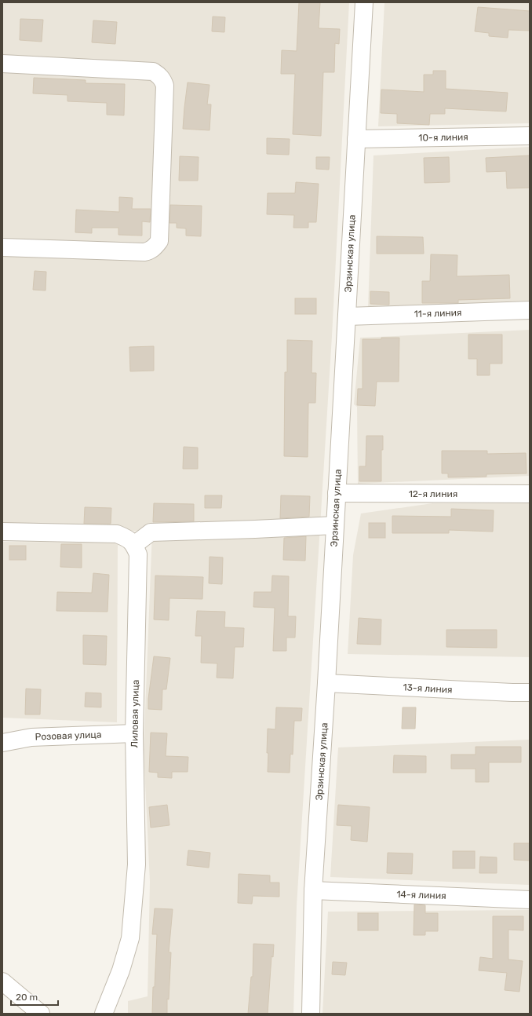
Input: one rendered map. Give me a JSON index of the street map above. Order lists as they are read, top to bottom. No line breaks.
{"streets":{"street":["10-я линия","Эрзинская улица","11-я линия","12-я линия","13-я линия","Лиловая улица","Розовая улица","14-я линия"]},"crossings":[["10-я линия","Эрзинская улица"],["Эрзинская улица","11-я линия"],["Эрзинская улица","12-я линия"],["Эрзинская улица","13-я линия"],["Эрзинская улица","14-я линия"],["Лиловая улица","Розовая улица"]],"scale_bar":"20 m"}
